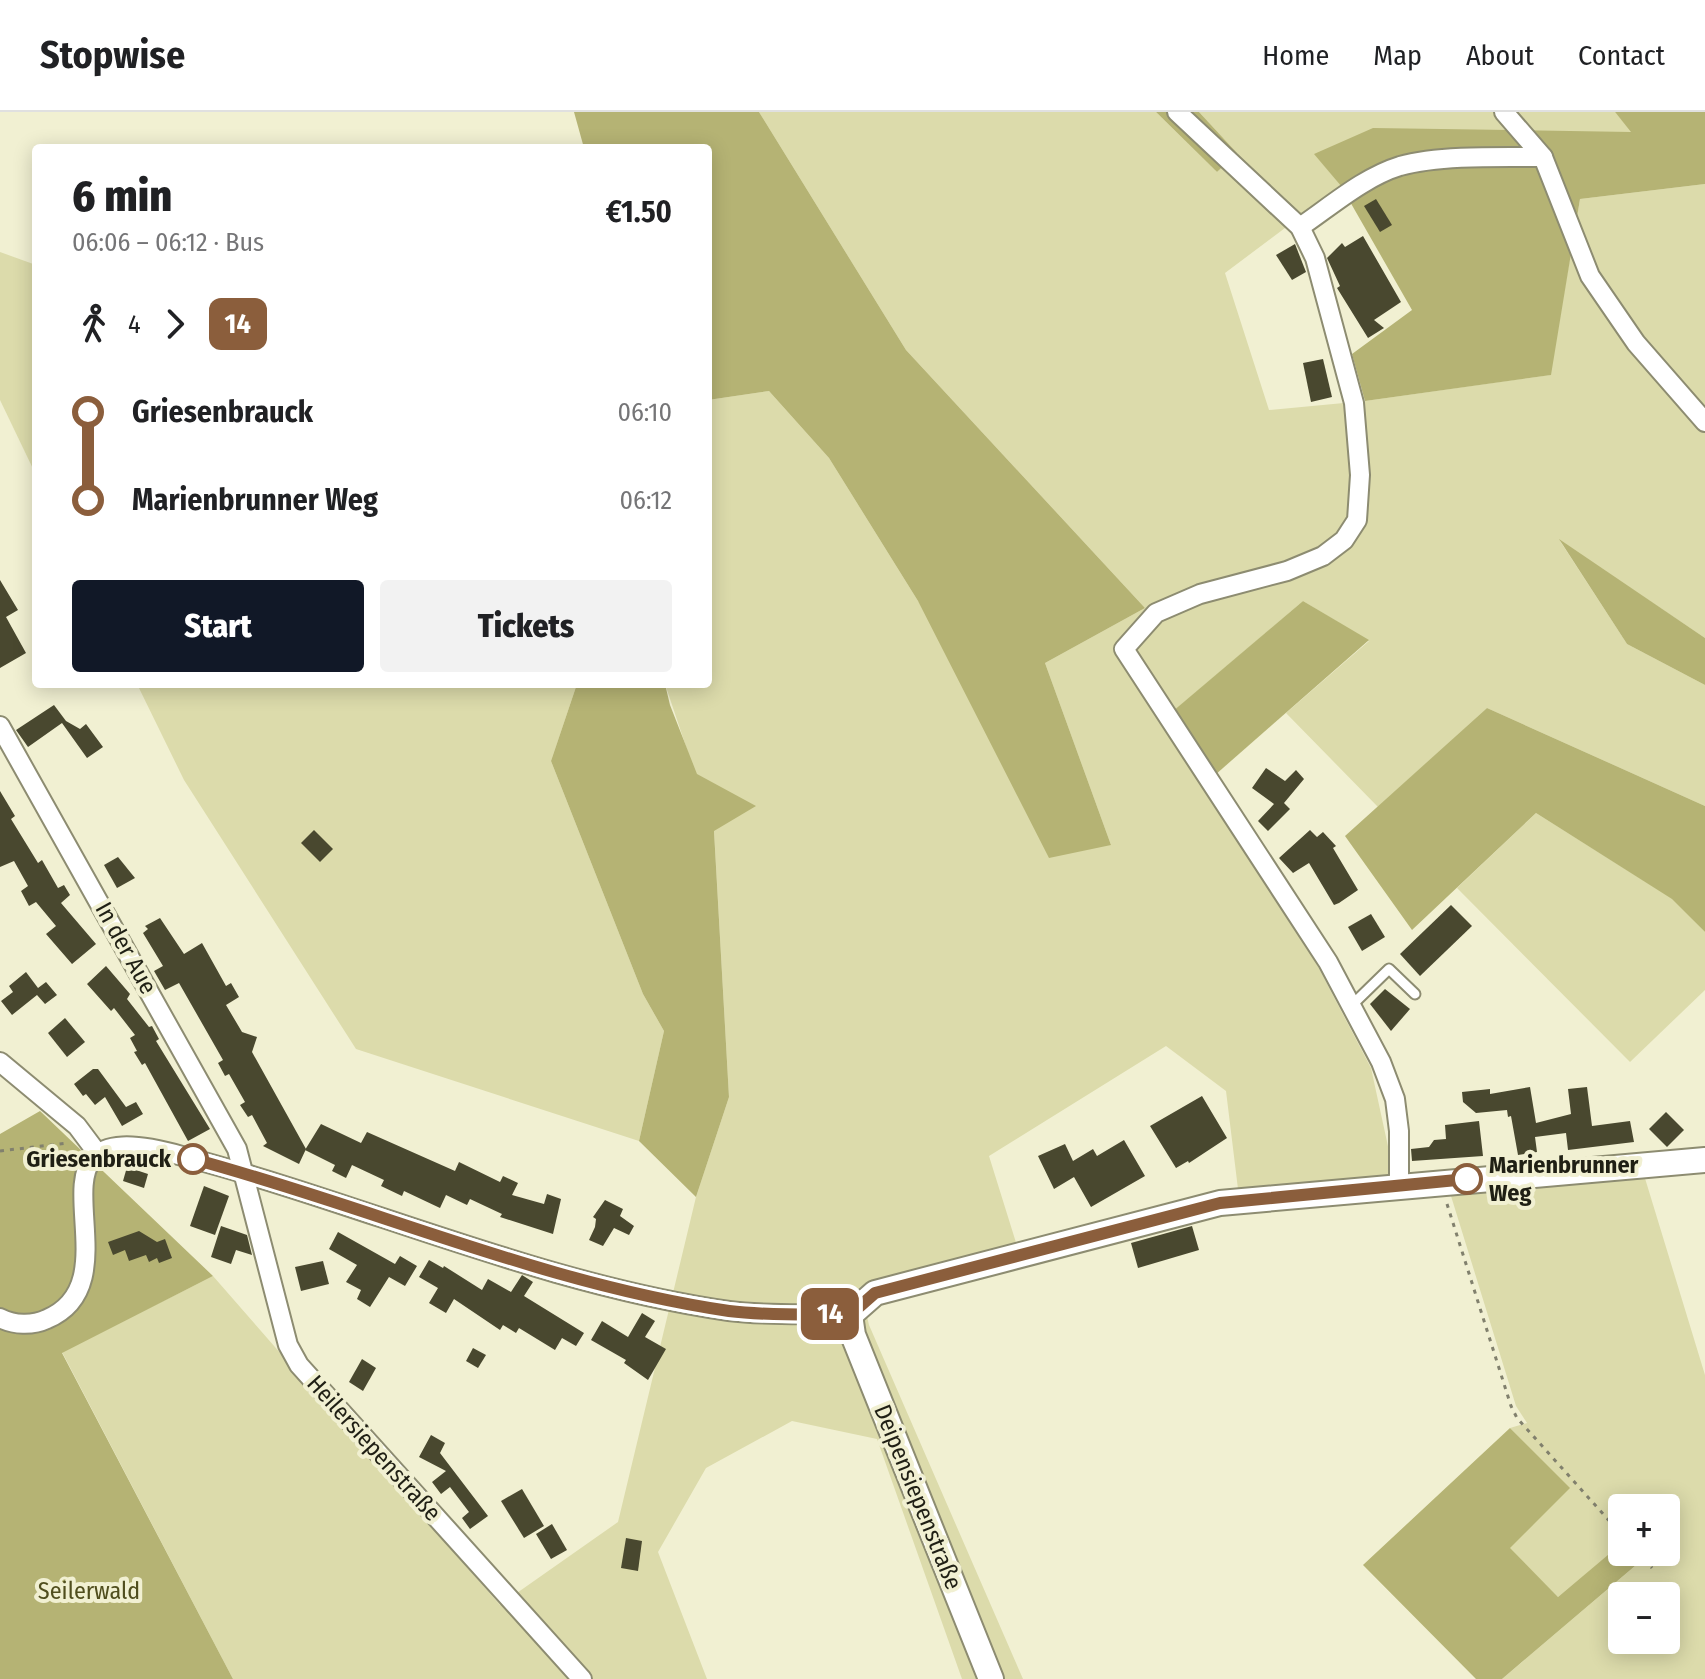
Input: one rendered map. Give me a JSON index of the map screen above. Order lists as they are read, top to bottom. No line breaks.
{"streets":{"street":["In der Aue","Heilersiepenstraße","Deipensiepenstraße"]},"crossings":[["In der Aue","Heilersiepenstraße"]],"parks":["Seilerwald"],"places":["Griesenbrauck","Marienbrunner Weg"],"lines":["bus line 14"],"page":{"header":"Stopwise","nav":["Home","Map","About","Contact"],"on_map":"14","heading":["6 min","06:06 – 06:12 · Bus","€1.50"],"legs":["4","14"],"list":[{"name":"Griesenbrauck","value":"06:10"},{"name":"Marienbrunner Weg","value":"06:12"}],"buttons":["Start","Tickets"],"map_buttons":["+","−"]}}
